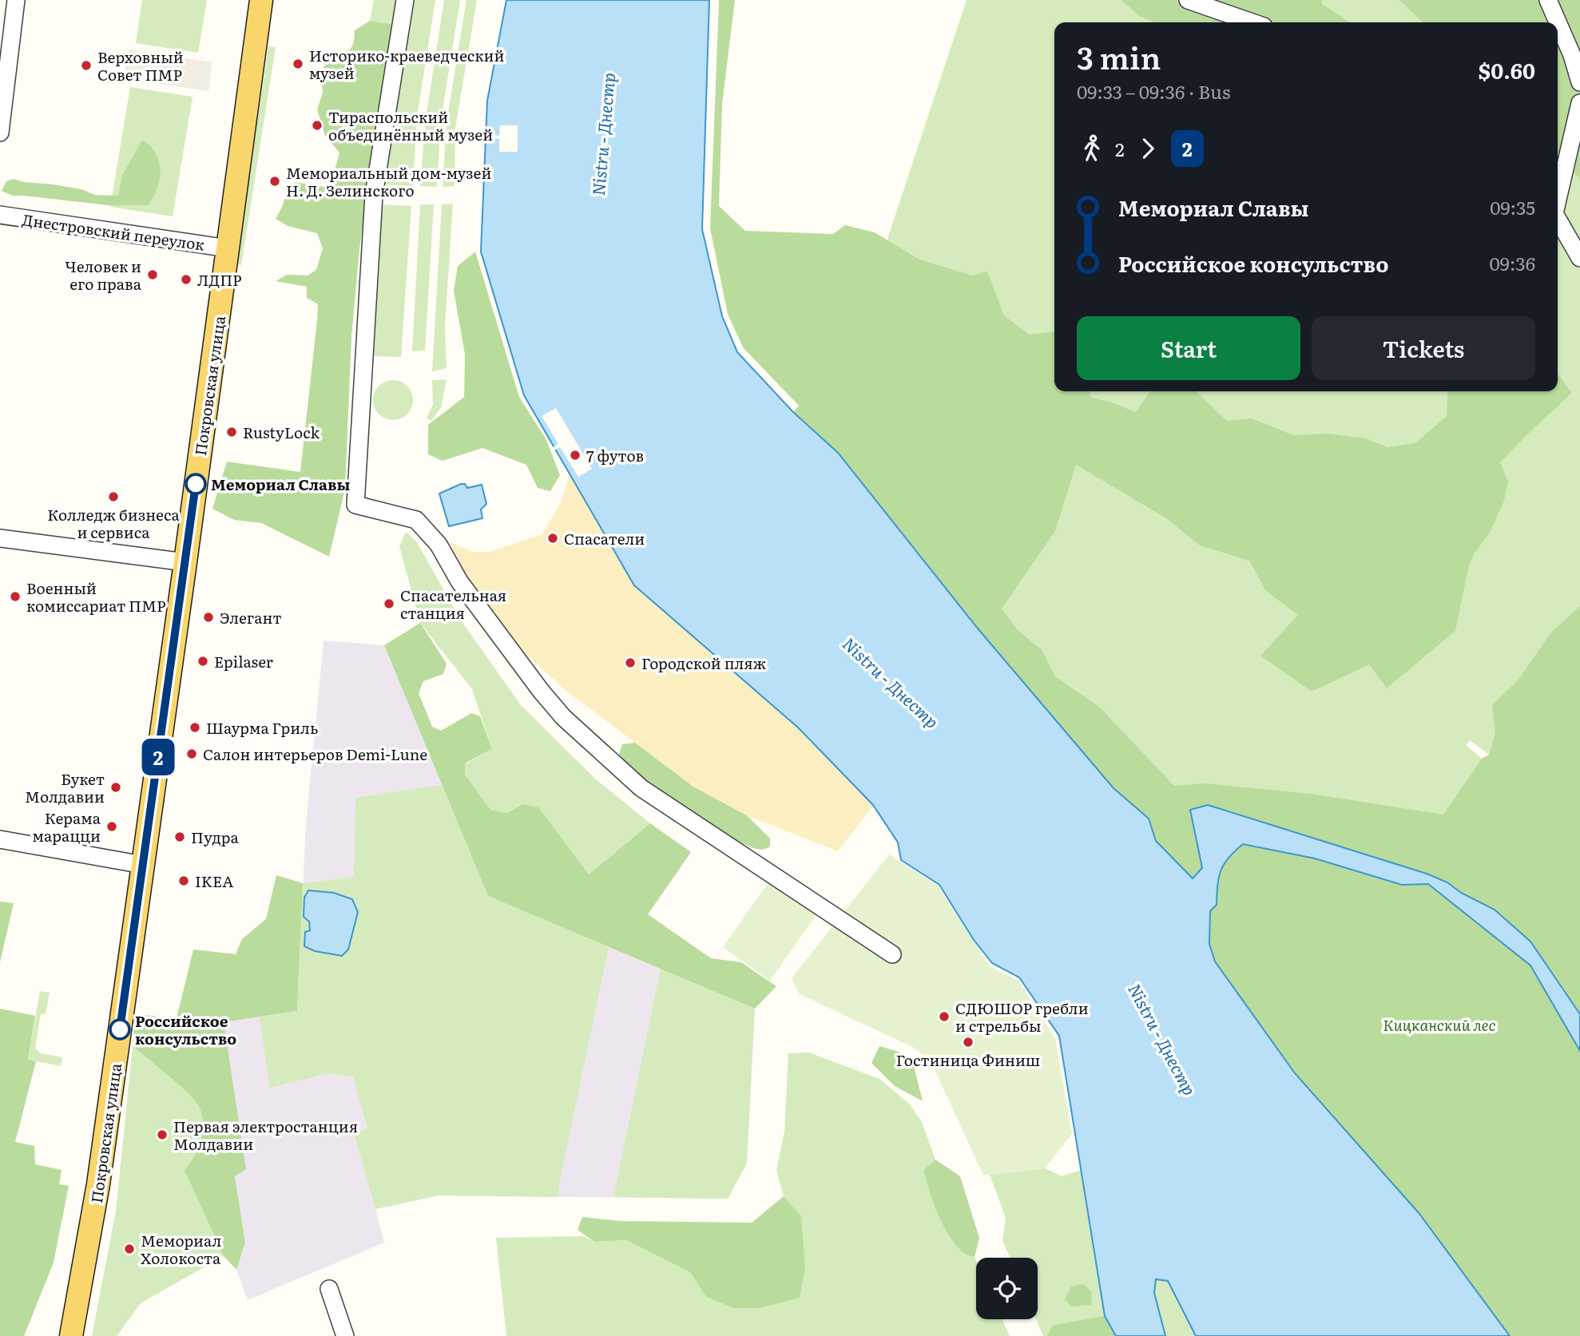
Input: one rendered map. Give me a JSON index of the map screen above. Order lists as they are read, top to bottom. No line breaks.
{"streets":{"main road":["Покровская улица"],"street":["Днестровский переулок"]},"crossings":[["Днестровский переулок","Покровская улица"]],"water":["Nistru - Днестр"],"parks":["Кицканский лес"],"places":["Историко-краеведческий музей","Верховный Совет ПМР","Тираспольский объединённый музей","Мемориальный дом-музей Н. Д. Зелинского","Человек и его права","ЛДПР","RustyLock","7 футов","Мемориал Славы","Колледж бизнеса и сервиса","Спасатели","Военный комиссариат ПМР","Спасательная станция","Элегант","Epilaser","Городской пляж","Шаурма Гриль","Салон интерьеров Demi-Lune","Букет Молдавии","Керама марацци","Пудра","IKEA","СДЮШОР гребли и стрельбы","Российское консульство","Гостиница Финиш","Первая электростанция Молдавии","Мемориал Холокоста"],"lines":["bus line 2"],"page":{"on_map":"2","heading":["3 min","09:33 – 09:36 · Bus","$0.60"],"legs":["2","2"],"list":[{"name":"Мемориал Славы","value":"09:35"},{"name":"Российское консульство","value":"09:36"}],"buttons":["Start","Tickets"]}}
